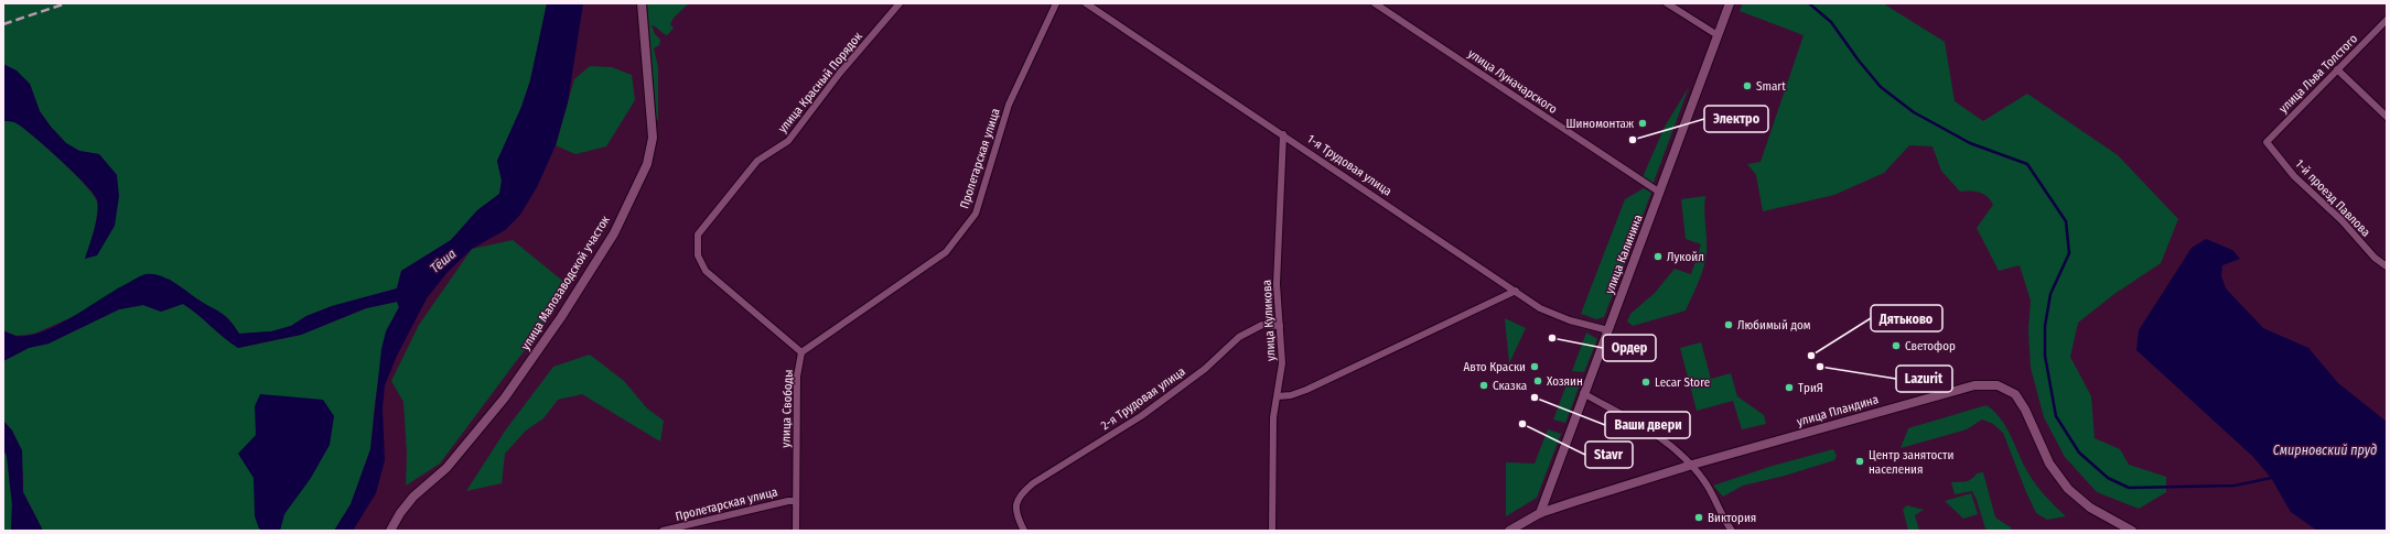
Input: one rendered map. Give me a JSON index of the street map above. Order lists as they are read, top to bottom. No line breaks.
{"streets":{"street":["улица Льва Толстого","улица Луначарского","улица Красный Порядок","Пролетарская улица","1-я Трудовая улица","1-й проезд Павлова","улица Калинина","улица Малозаводской участок","улица Куликова","2-я Трудовая улица","улица Свободы","улица Пландина"]},"crossings":[["улица Льва Толстого","1-й проезд Павлова"],["улица Луначарского","улица Калинина"],["улица Красный Порядок","Пролетарская улица"],["улица Красный Порядок","улица Свободы"],["Пролетарская улица","улица Свободы"],["1-я Трудовая улица","улица Калинина"],["1-я Трудовая улица","улица Куликова"],["улица Калинина","улица Пландина"],["улица Куликова","2-я Трудовая улица"]],"water":["Тёша","Смирновский пруд"],"places":["Smart","Шиномонтаж","Электро","Лукойл","Любимый дом","Ордер","Светофор","Дятьково","Авто Краски","Lazurit","Хозяин","Lecar Store","Сказка","ТриЯ","Ваши двери","Stavr","Центр занятости населения","Виктория"]}
